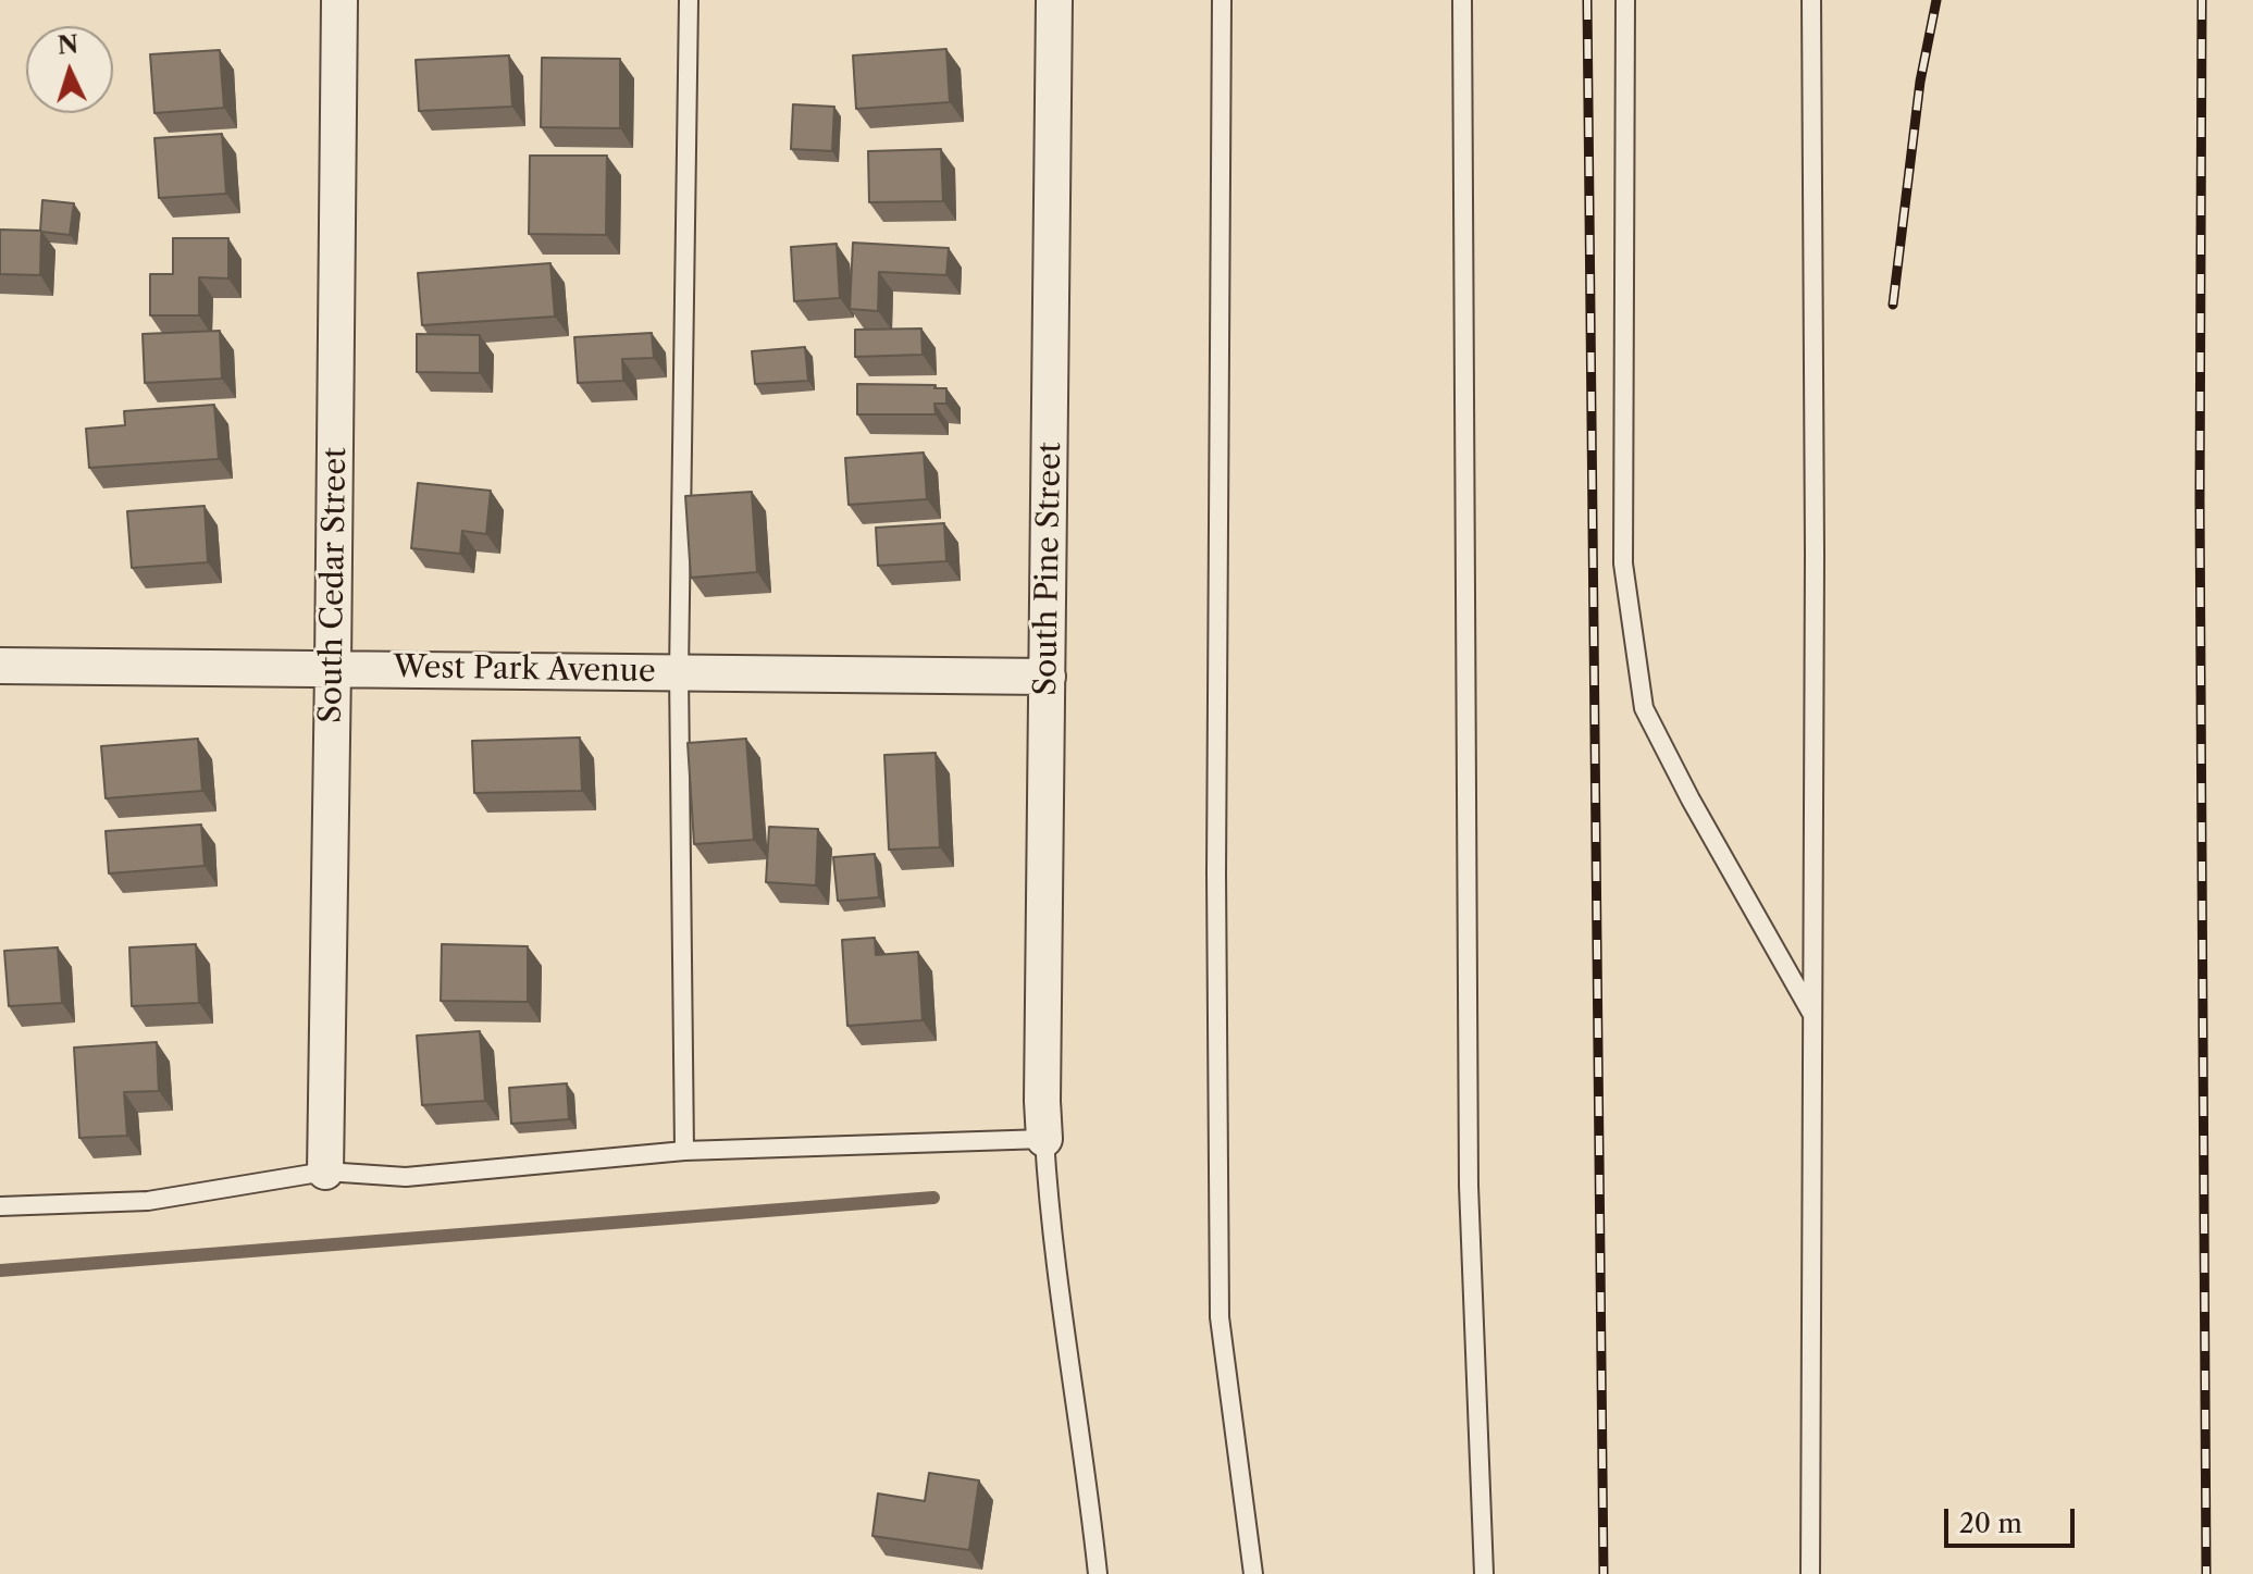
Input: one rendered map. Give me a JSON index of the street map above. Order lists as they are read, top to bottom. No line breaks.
{"streets":{"street":["South Pine Street","South Cedar Street","West Park Avenue"]},"crossings":[["South Pine Street","West Park Avenue"],["South Cedar Street","West Park Avenue"]],"scale_bar":"20 m","north":"top"}
